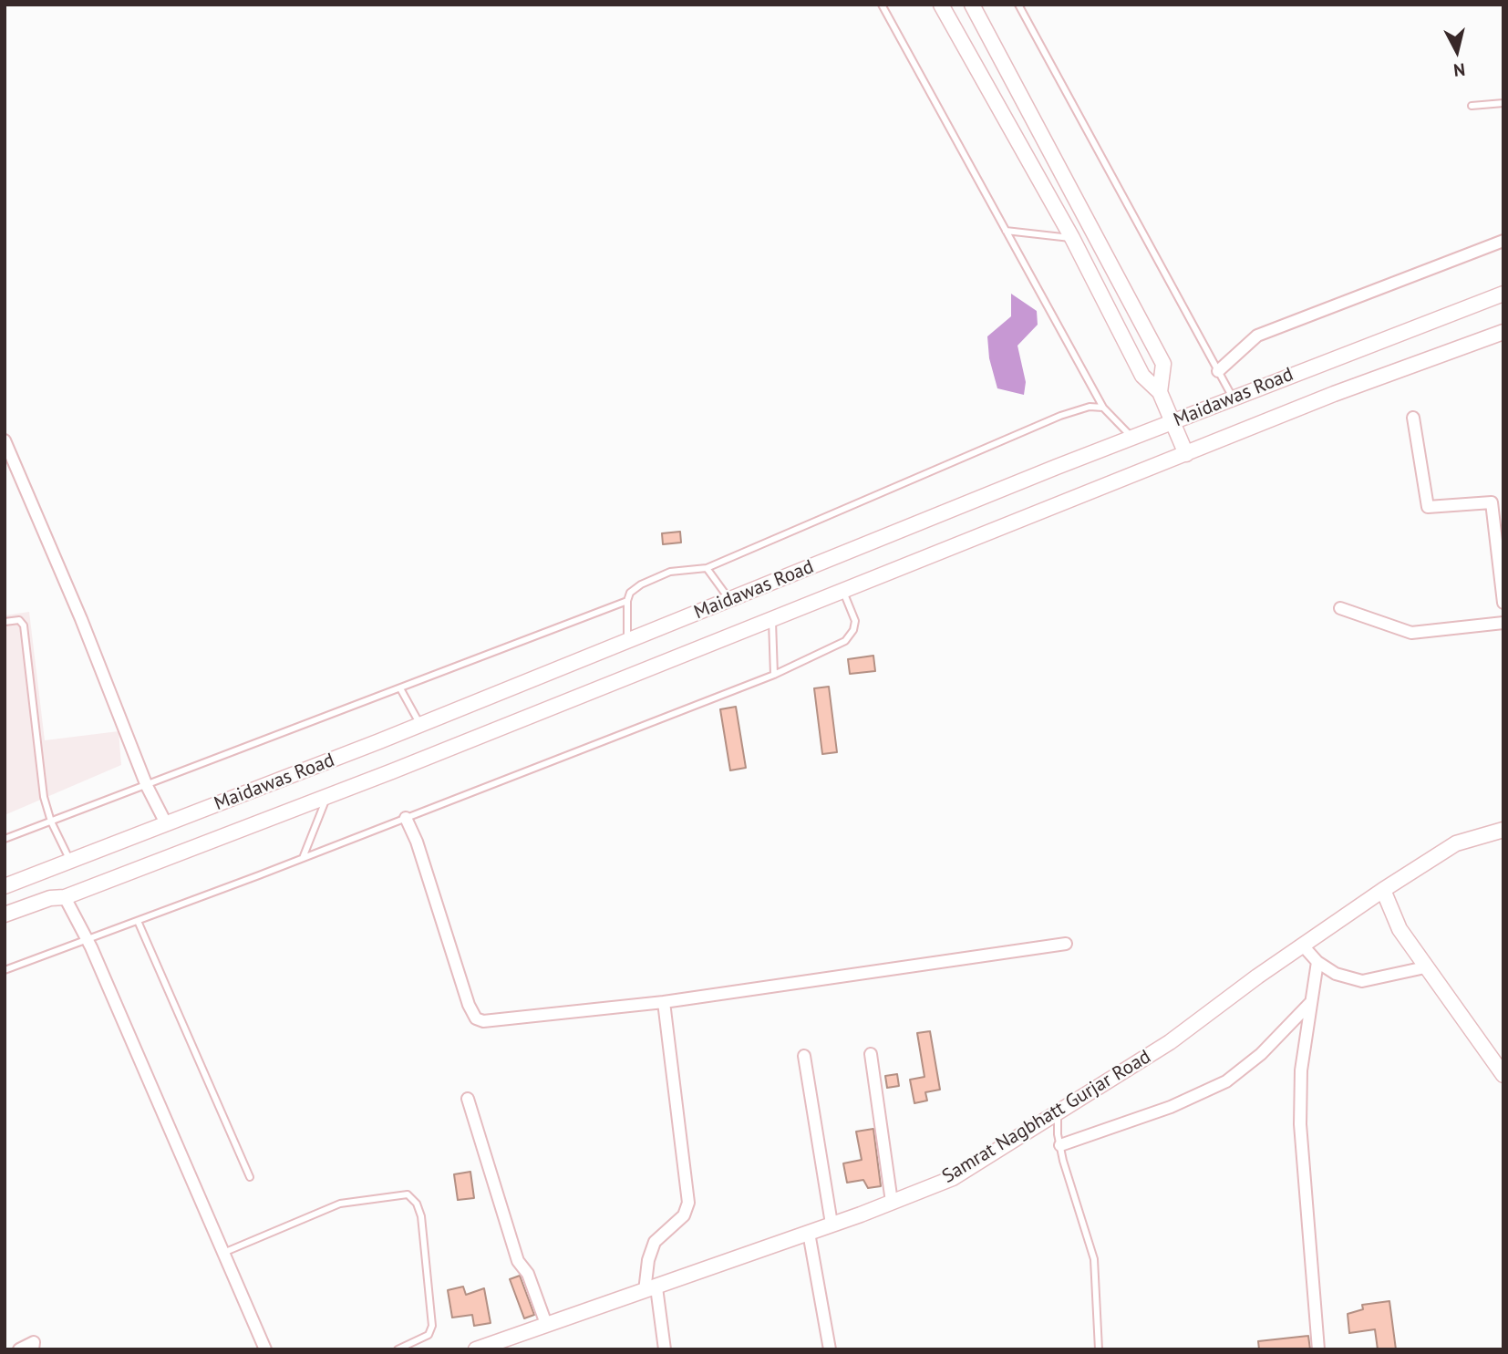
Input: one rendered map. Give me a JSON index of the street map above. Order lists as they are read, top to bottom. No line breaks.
{"streets":{"street":["Maidawas Road","Samrat Nagbhatt Gurjar Road"]},"north":"bottom"}
